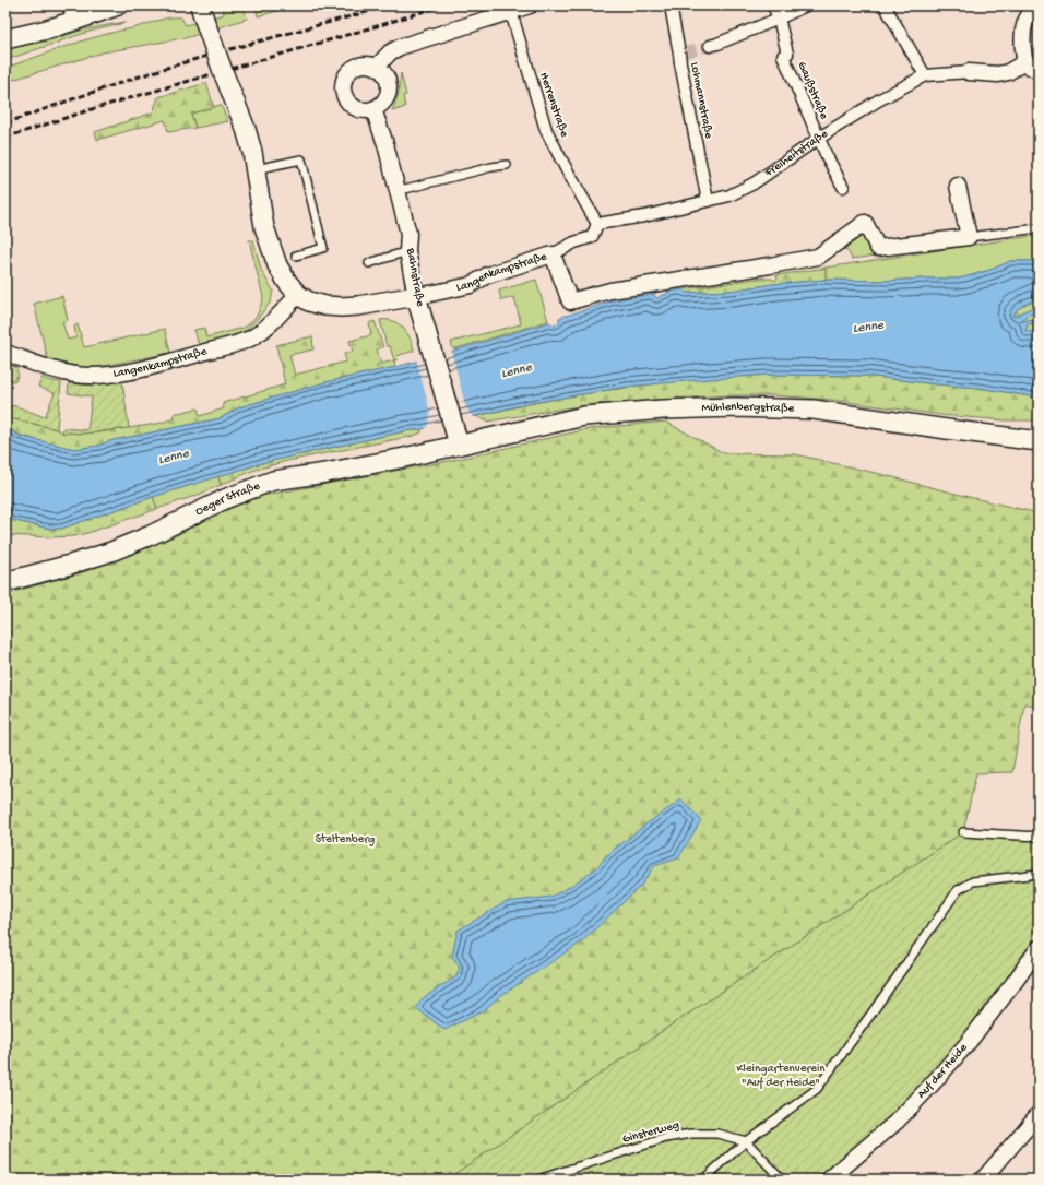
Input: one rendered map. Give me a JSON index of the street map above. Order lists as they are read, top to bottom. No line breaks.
{"streets":{"street":["Gaußstraße","Lohmannstraße","Herrenstraße","Freiheitstraße","Langenkampstraße","Bahnstraße","Mühlenbergstraße","Oeger Straße","Auf der Heide"],"lane":["Ginsterweg"]},"crossings":[["Gaußstraße","Freiheitstraße"],["Lohmannstraße","Freiheitstraße"],["Herrenstraße","Freiheitstraße"],["Langenkampstraße","Bahnstraße"],["Bahnstraße","Mühlenbergstraße"],["Bahnstraße","Oeger Straße"],["Mühlenbergstraße","Oeger Straße"]],"water":["Lenne"],"parks":["Steltenberg","Kleingartenverein \"Auf der Heide\""]}
